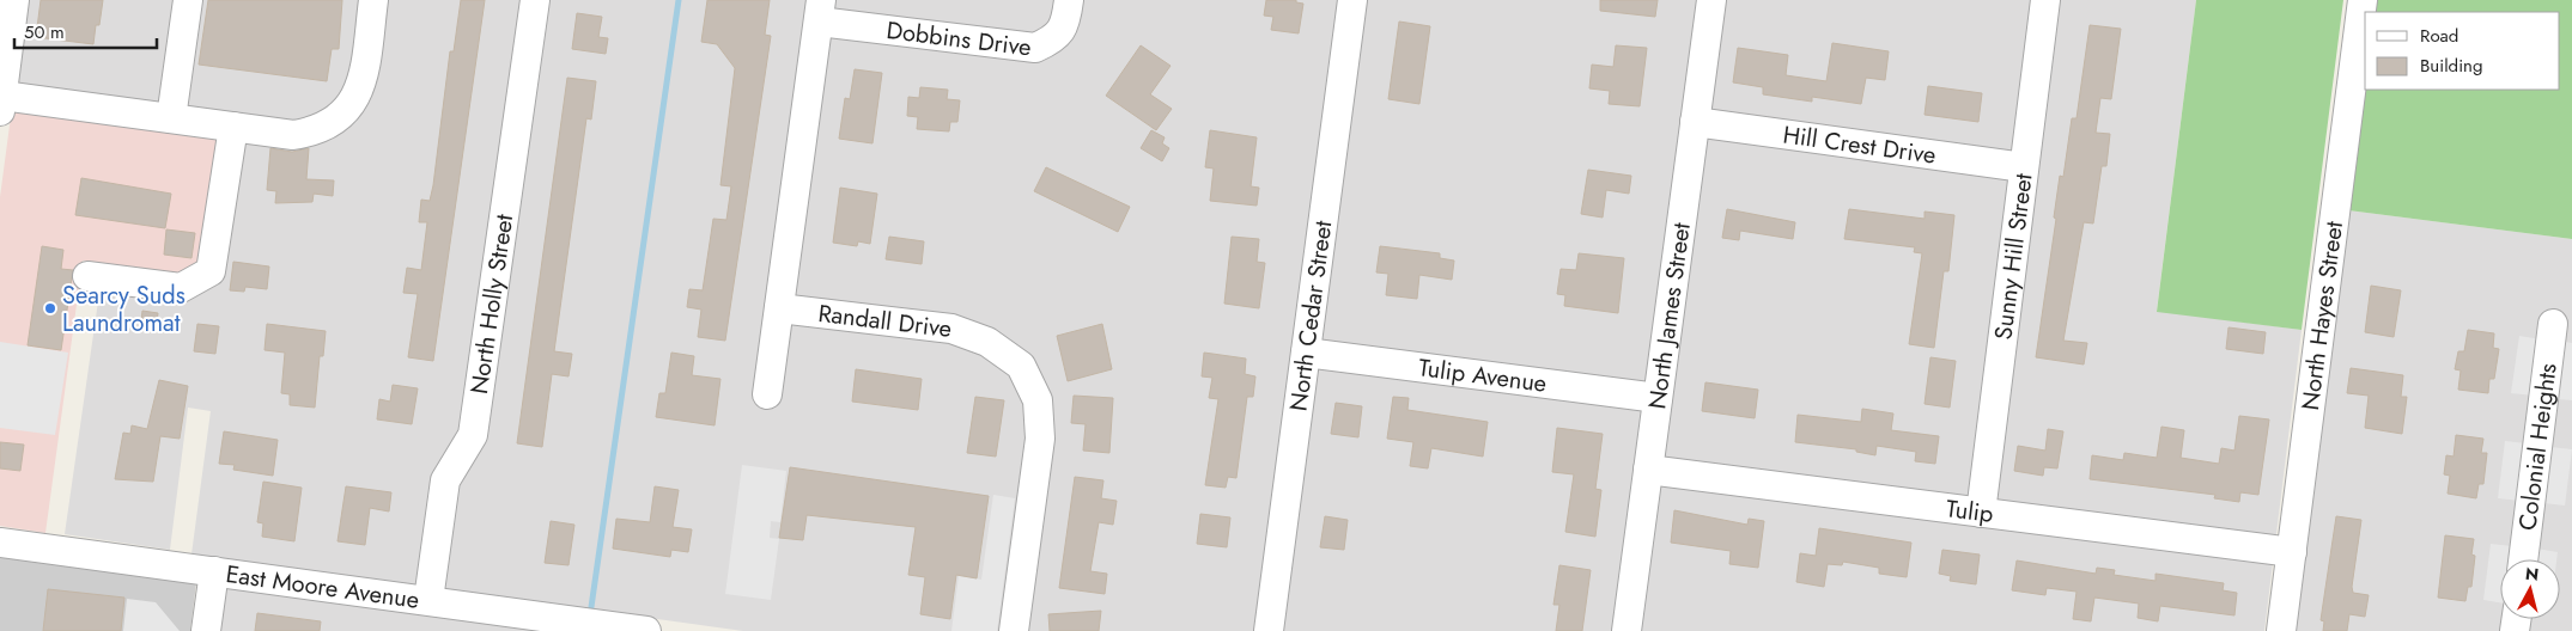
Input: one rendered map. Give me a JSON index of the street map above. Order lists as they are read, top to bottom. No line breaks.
{"streets":{"street":["Dobbins Drive","Hill Crest Drive","Sunny Hill Street","North Holly Street","North Cedar Street","North James Street","North Hayes Street","Randall Drive","Tulip Avenue","Colonial Heights","Tulip","East Moore Avenue"]},"crossings":[["Hill Crest Drive","Sunny Hill Street"],["Hill Crest Drive","North James Street"],["Sunny Hill Street","Tulip"],["North Holly Street","East Moore Avenue"],["North Cedar Street","Tulip Avenue"],["North James Street","Tulip Avenue"],["North James Street","Tulip"],["North Hayes Street","Tulip"]],"places":["Searcy Suds Laundromat"],"legend":["Road","Building"],"scale_bar":"50 m","north":"top"}
